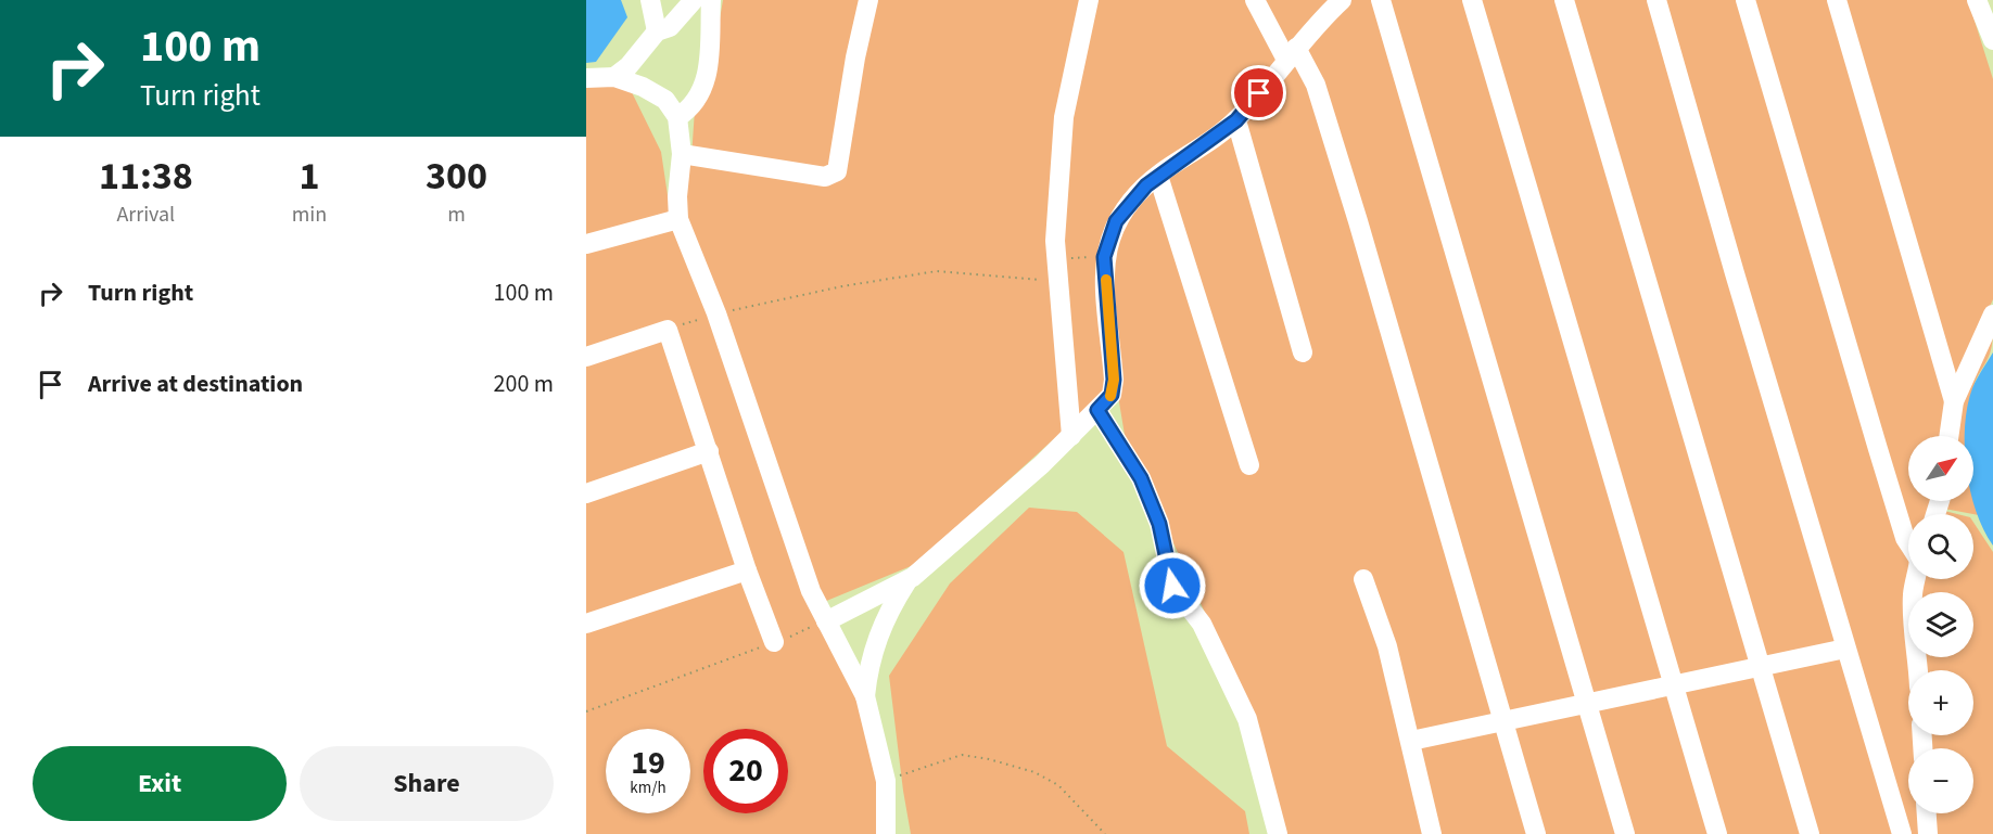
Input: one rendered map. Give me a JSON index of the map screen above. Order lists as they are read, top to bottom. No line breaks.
{"north":"top right","page":{"turn":["100 m","Turn right"],"eta":["11:38","Arrival","1","min","300","m"],"list":[{"name":"Turn right","value":"100 m"},{"name":"Arrive at destination","value":"200 m"}],"map_buttons":["+","−"],"speed":"19 km/h","limit":"20","buttons":["Exit","Share"]}}
